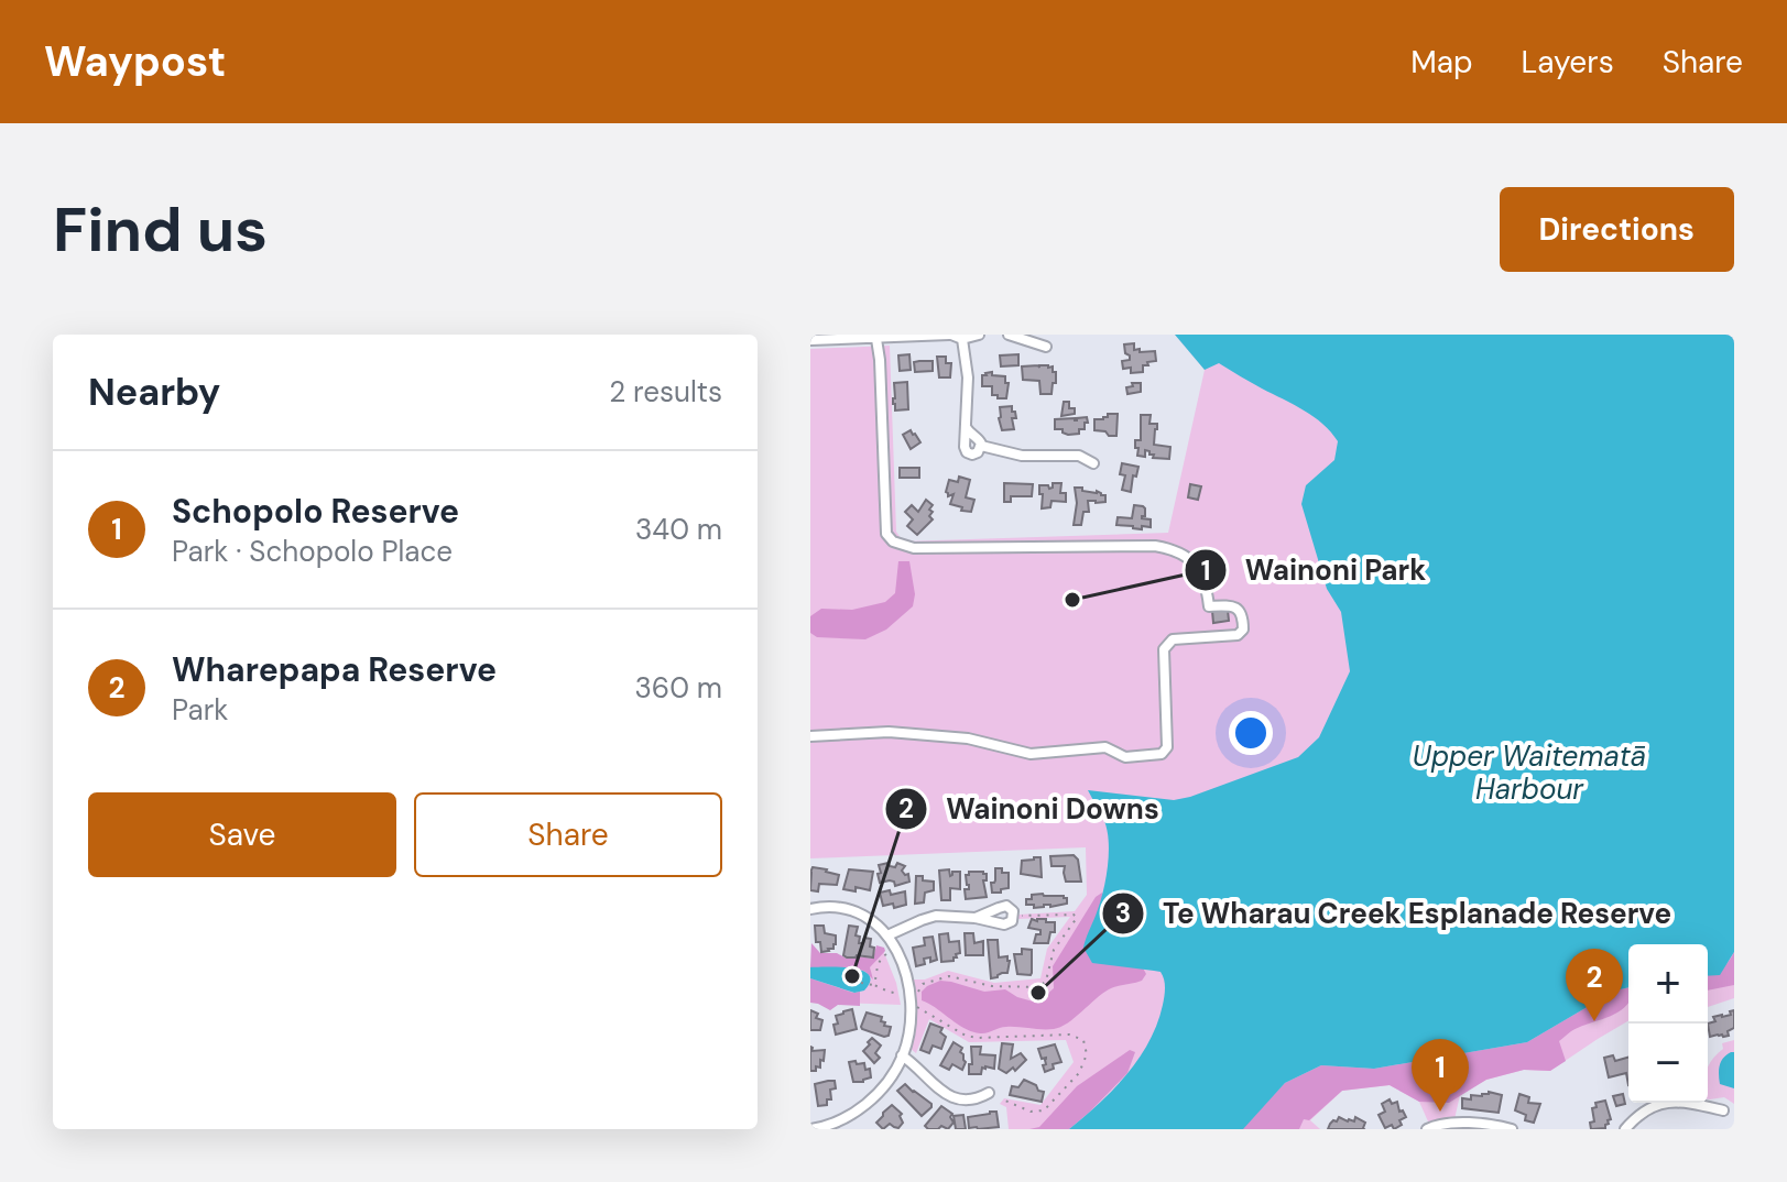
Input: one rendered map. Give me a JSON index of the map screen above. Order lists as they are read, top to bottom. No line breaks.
{"water":["Upper Waitematā Harbour"],"places":["Wainoni Park","Wainoni Downs","Te Wharau Creek Esplanade Reserve"],"page":{"header":"Waypost","nav":["Map","Layers","Share"],"buttons":["Directions",["Save","Share"]],"title":"Find us","heading":["Nearby","2 results"],"list":[{"mark":"1","name":"Schopolo Reserve","note":"Park · Schopolo Place","value":"340 m"},{"mark":"2","name":"Wharepapa Reserve","note":"Park","value":"360 m"}],"map_buttons":["+","−"],"pins":["2","1"]}}
